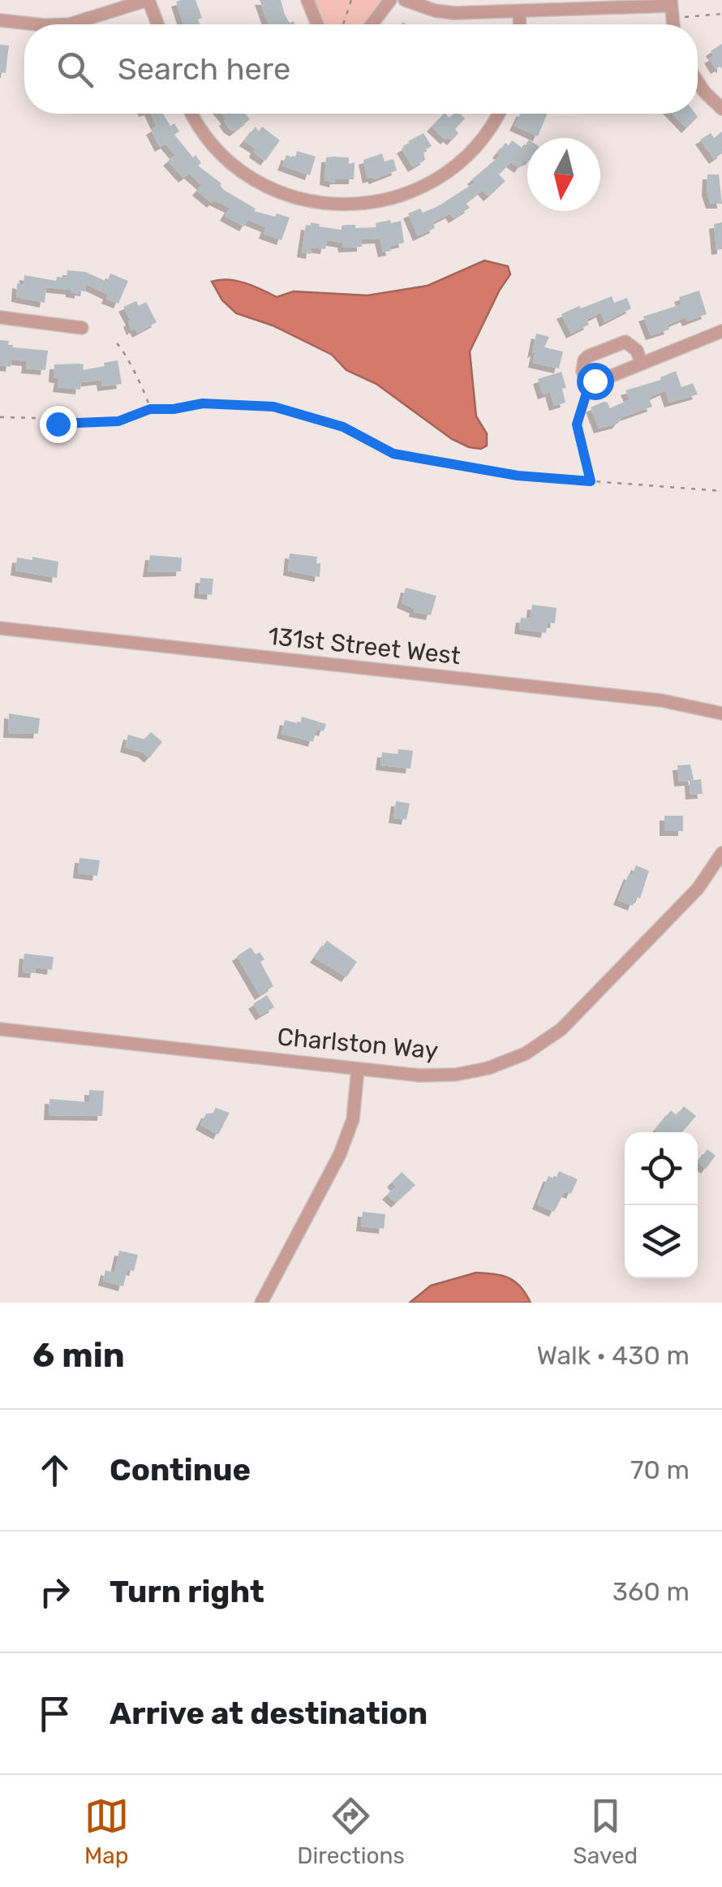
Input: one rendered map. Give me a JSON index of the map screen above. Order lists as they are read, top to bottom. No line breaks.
{"streets":{"street":["131st Street West","Charlston Way"]},"north":"bottom","page":{"search":"Search here","heading":["6 min","Walk · 430 m"],"list":[["Continue","70 m"],["Turn right","360 m"],"Arrive at destination"],"nav":["Map","Directions","Saved"]}}
